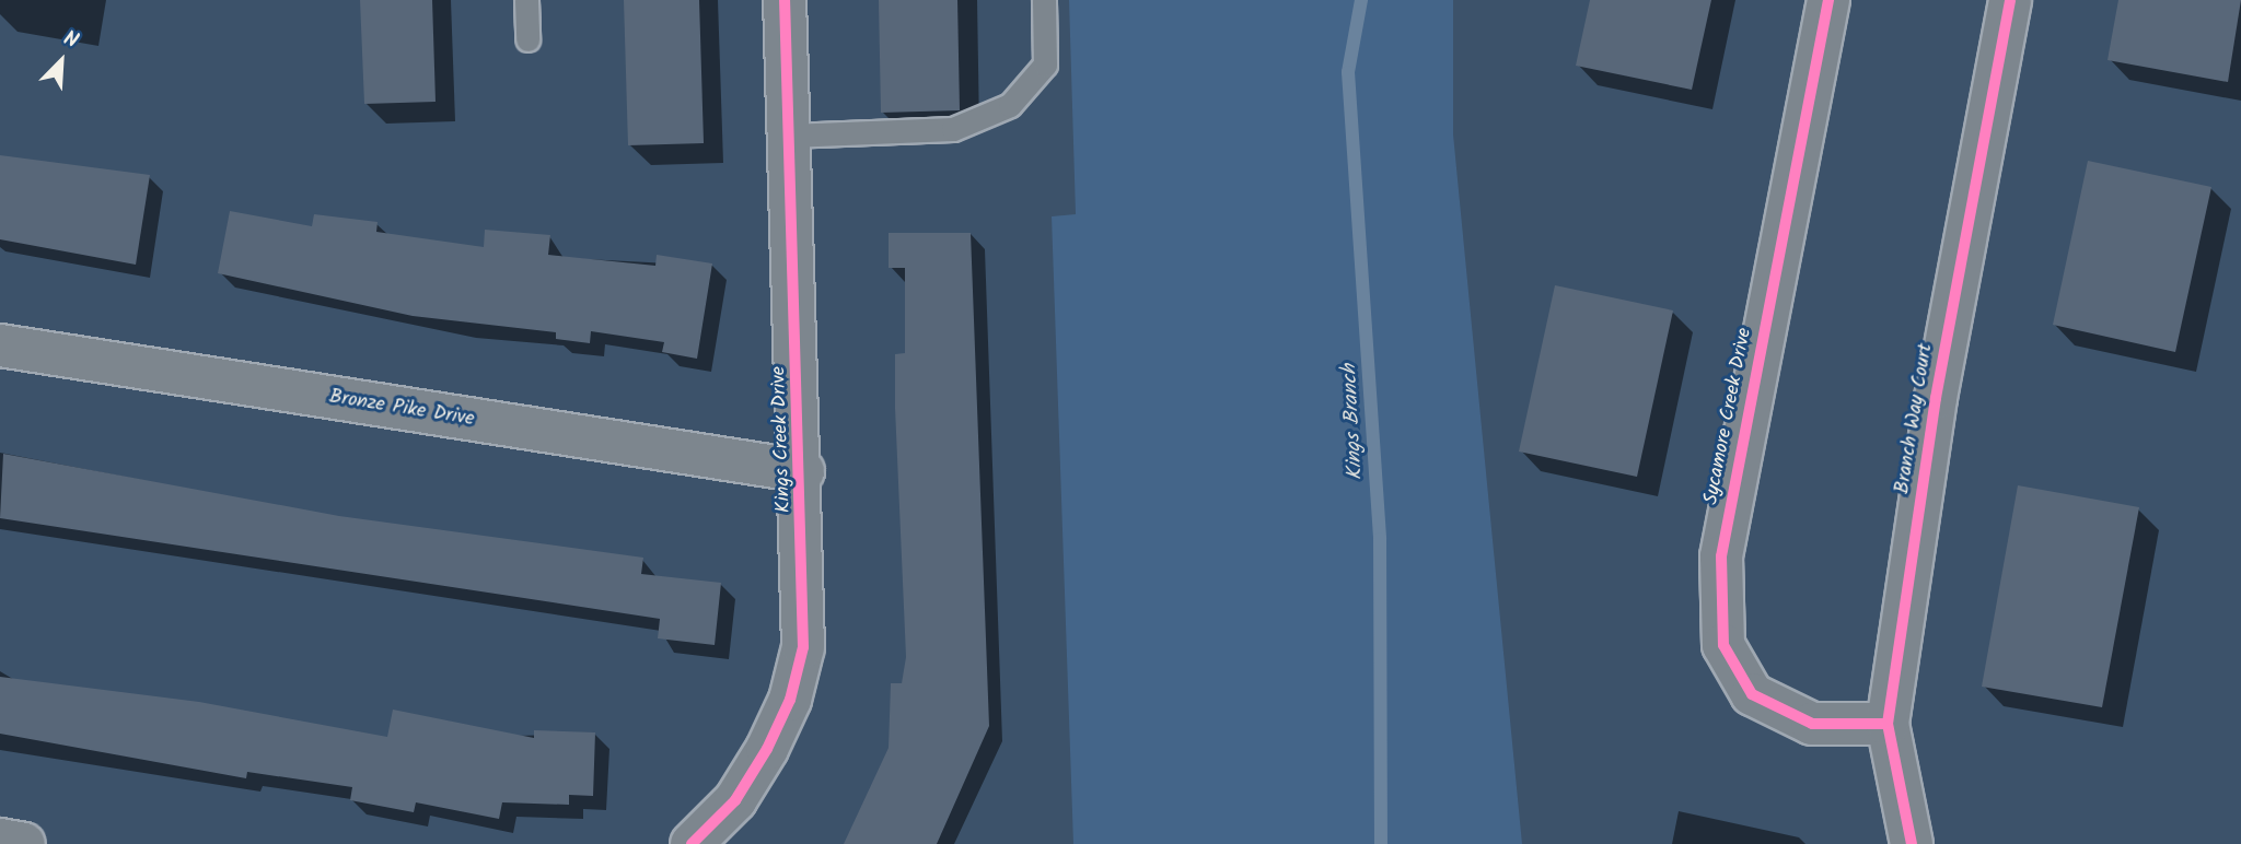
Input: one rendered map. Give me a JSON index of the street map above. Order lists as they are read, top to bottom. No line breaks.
{"streets":{"street":["Bronze Pike Drive","Sycamore Creek Drive","Branch Way Court","Kings Creek Drive"]},"crossings":[["Bronze Pike Drive","Kings Creek Drive"],["Sycamore Creek Drive","Branch Way Court"]],"water":["Kings Branch"],"north":"top right"}
